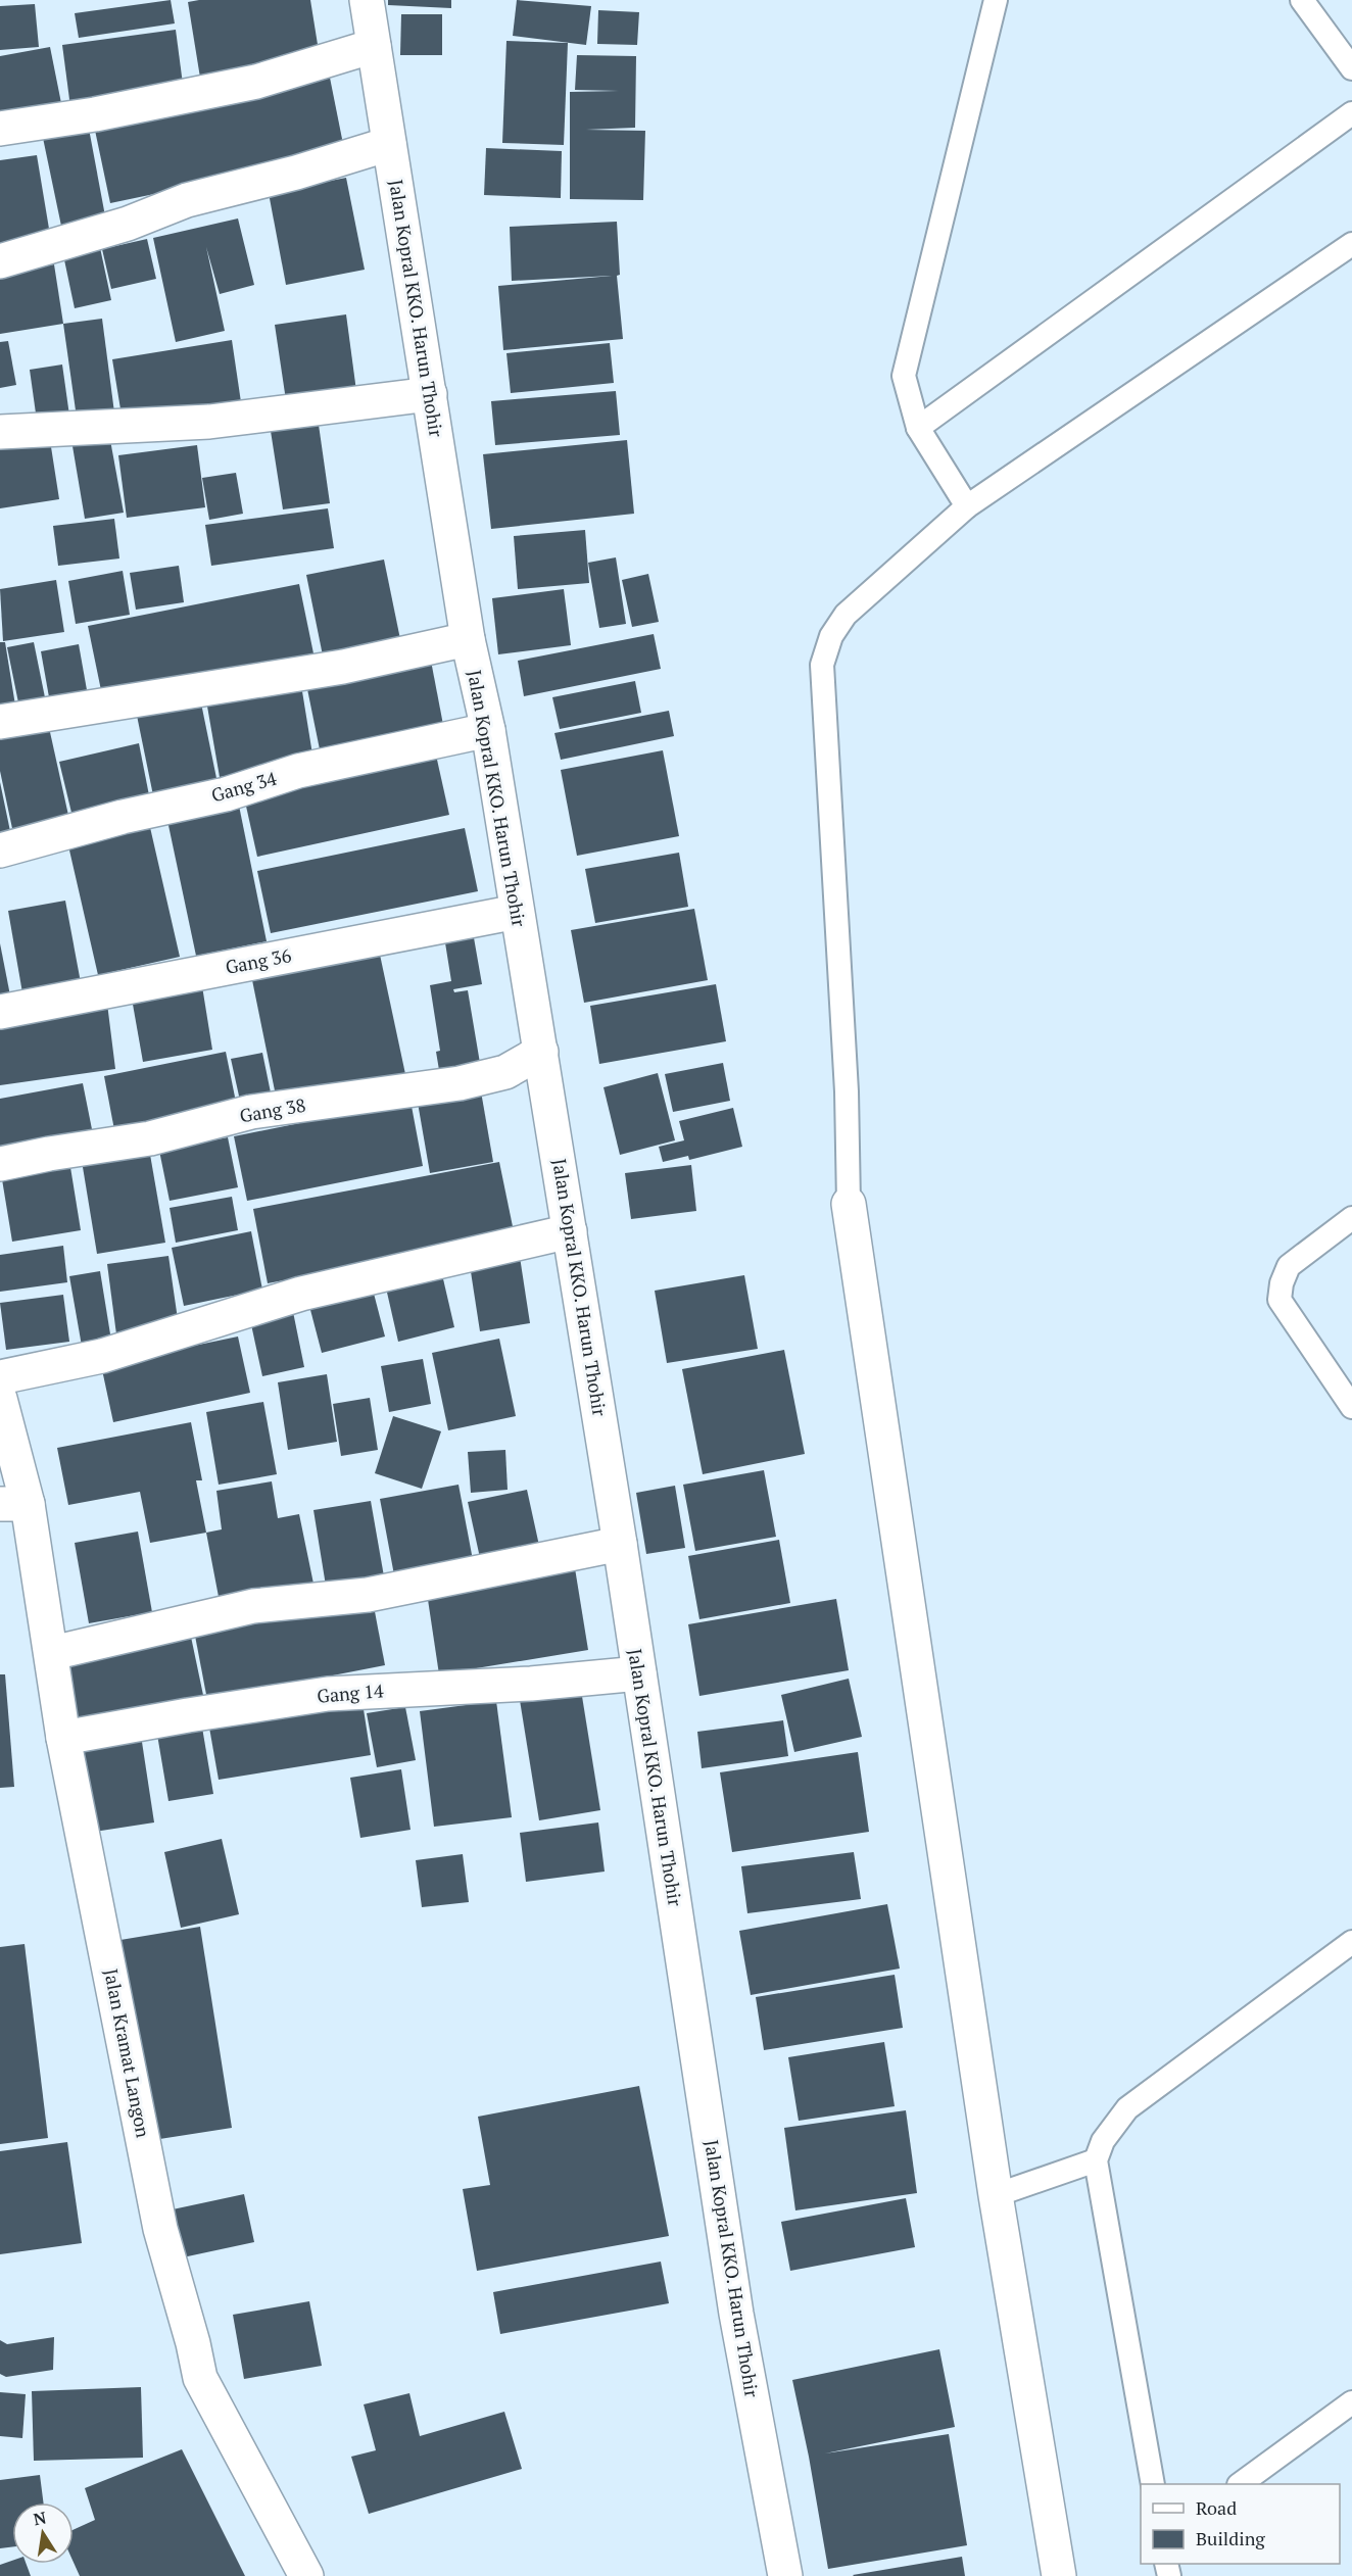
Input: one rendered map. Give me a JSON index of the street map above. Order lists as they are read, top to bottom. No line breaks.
{"streets":{"street":["Jalan Kopral KKO. Harun Thohir","Gang 34","Gang 36","Gang 38","Gang 14","Jalan Kramat Langon"]},"crossings":[["Jalan Kopral KKO. Harun Thohir","Gang 34"],["Jalan Kopral KKO. Harun Thohir","Gang 36"],["Jalan Kopral KKO. Harun Thohir","Gang 38"],["Jalan Kopral KKO. Harun Thohir","Gang 14"],["Gang 14","Jalan Kramat Langon"]],"legend":["Road","Building"],"north":"top"}
